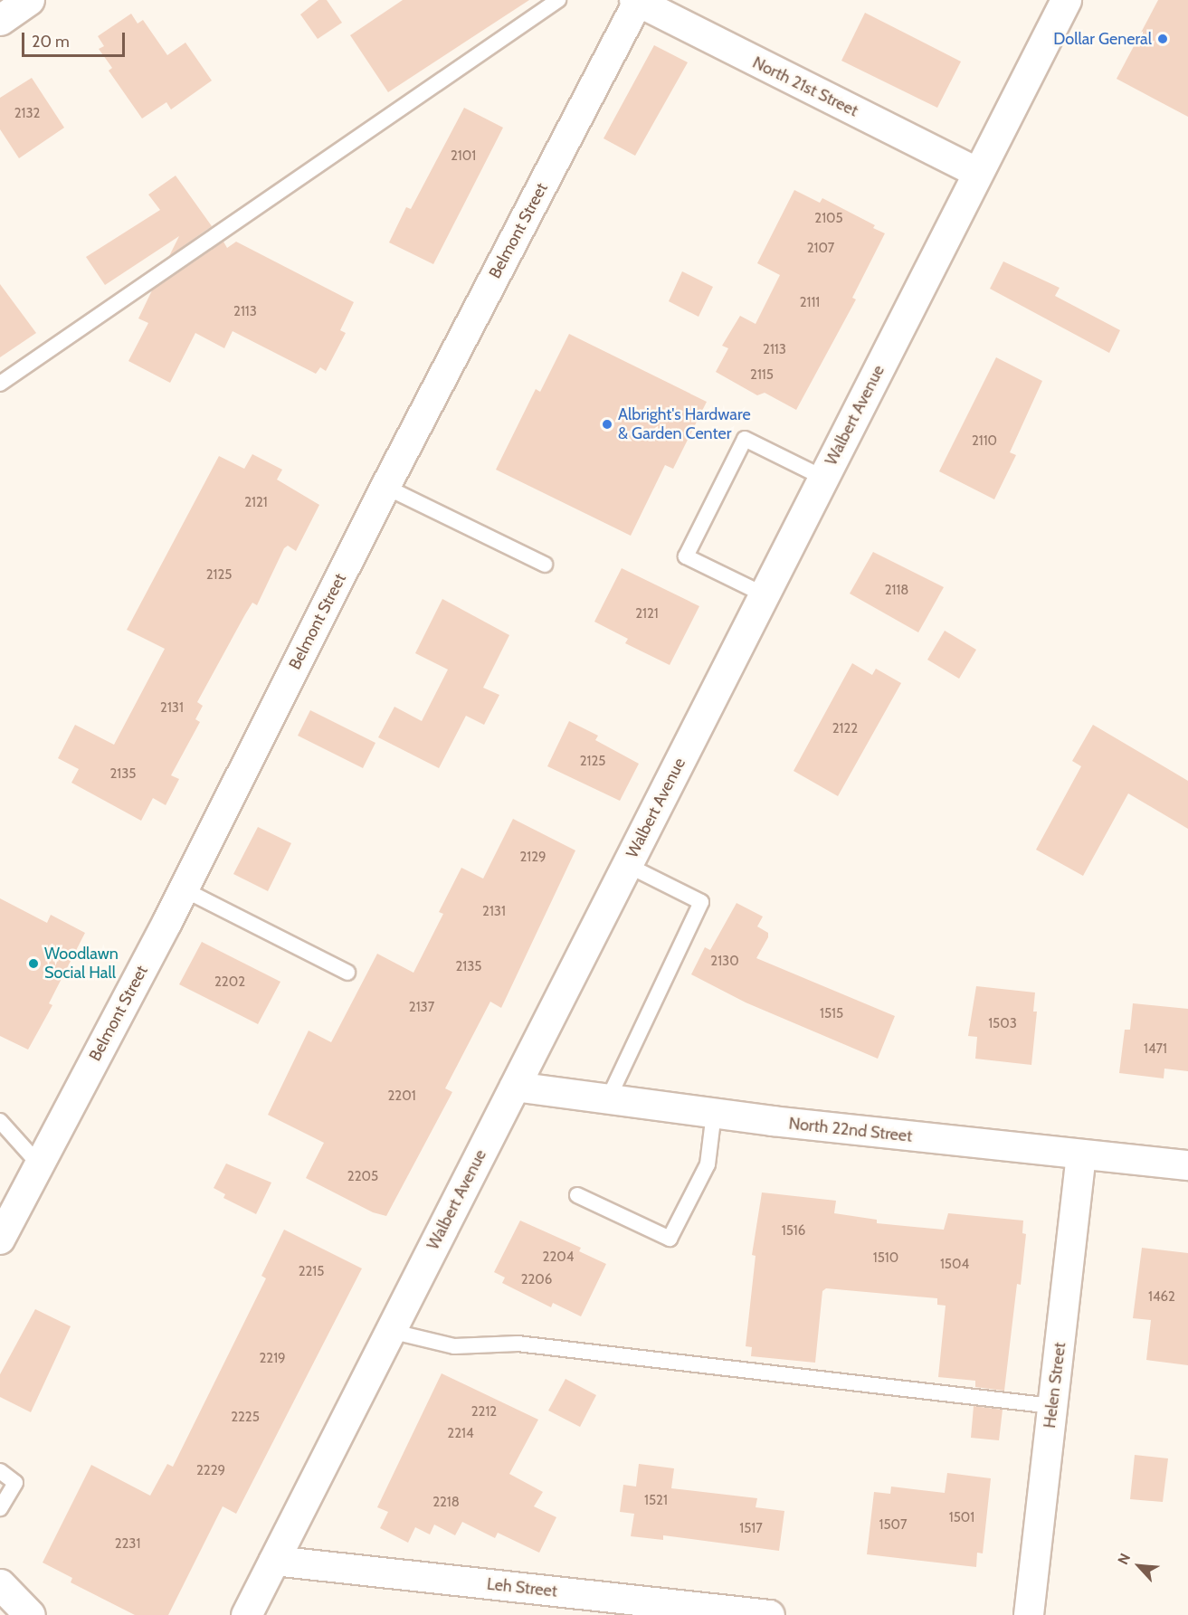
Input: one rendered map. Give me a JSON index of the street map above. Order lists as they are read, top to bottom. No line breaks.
{"streets":{"main road":["Walbert Avenue"],"street":["North 21st Street","Belmont Street","North 22nd Street","Helen Street","Leh Street"]},"crossings":[["North 21st Street","Belmont Street"],["North 21st Street","Walbert Avenue"],["Walbert Avenue","North 22nd Street"],["Walbert Avenue","Leh Street"],["North 22nd Street","Helen Street"]],"places":["Dollar General","Albright's Hardware & Garden Center","Woodlawn Social Hall"],"house_numbers":["2132","2101","2105","2107","2111","2113","2113","2115","2110","2121","2125","2118","2121","2131","2122","2125","2135","2129","2131","2130","2135","2202","2137","1515","1503","1471","2201","2205","1516","2204","1510","1504","2215","2206","1462","2219","2212","2225","2214","2229","1521","2218","1501","1507","1517","2231"],"scale_bar":"20 m","north":"top left"}
